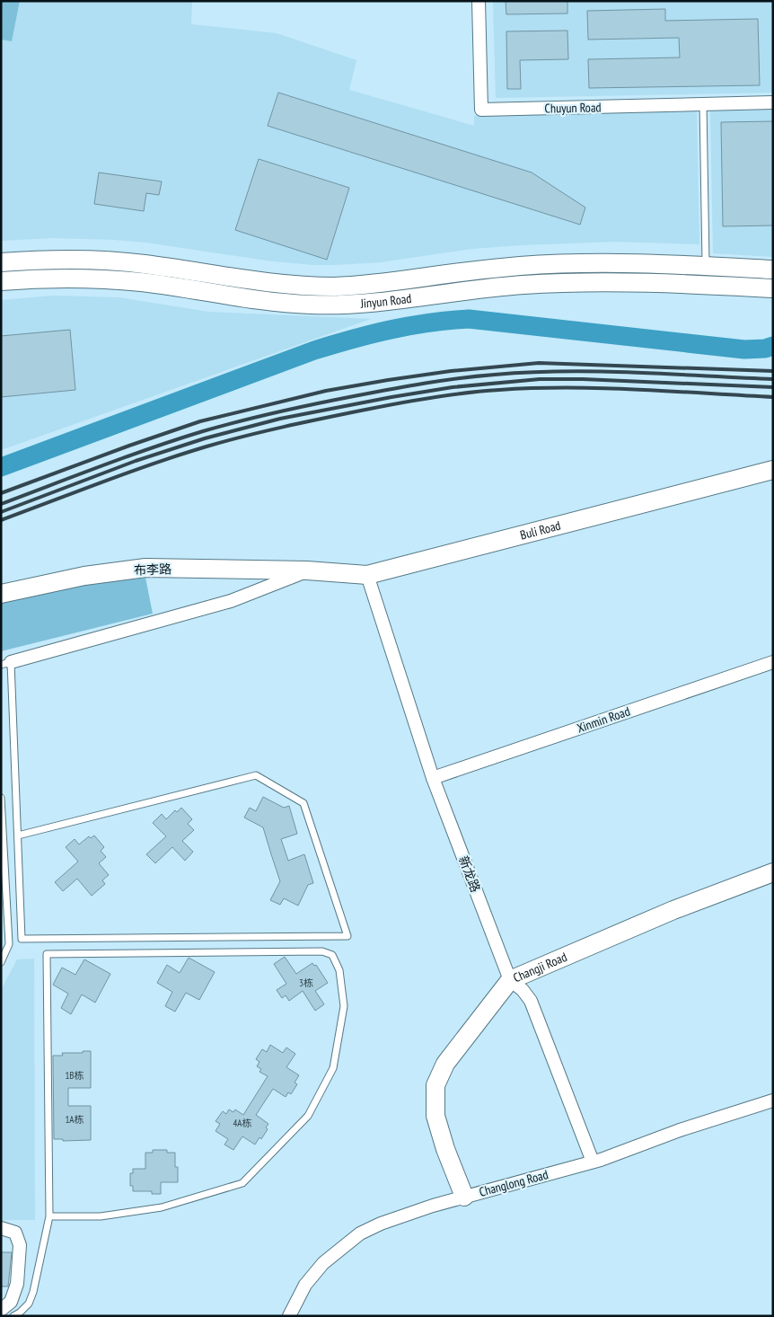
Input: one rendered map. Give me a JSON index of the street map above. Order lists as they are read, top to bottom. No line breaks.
{"streets":{"main road":["Jinyun Road","Buli Road","布李路","Changji Road"],"street":["Chuyun Road","Xinmin Road","新龙路","Changlong Road"]},"crossings":[["Buli Road","布李路"],["Buli Road","新龙路"],["Xinmin Road","新龙路"],["新龙路","Changji Road"],["新龙路","Changlong Road"],["Changji Road","Changlong Road"]],"house_numbers":["3栋","1B栋","1A栋","4A栋"]}
